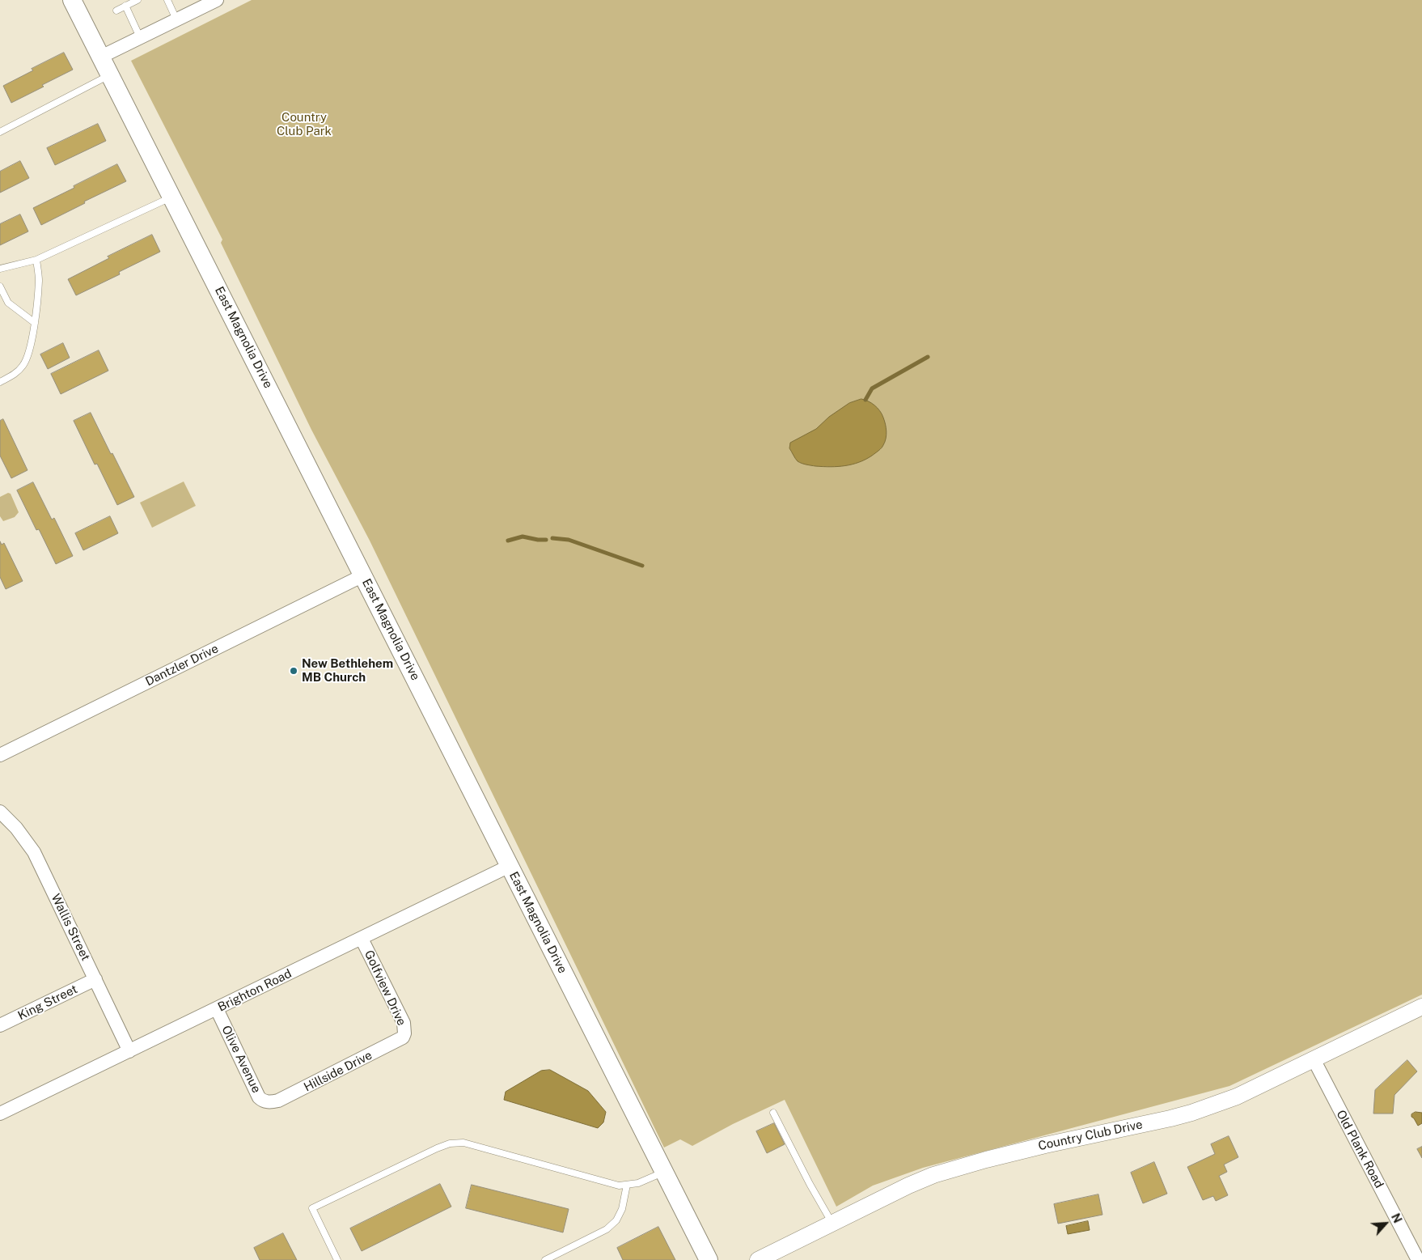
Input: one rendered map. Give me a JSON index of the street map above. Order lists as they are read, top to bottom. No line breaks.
{"streets":{"main road":["East Magnolia Drive"],"street":["Dantzler Drive","Wallis Street","Golfview Drive","Brighton Road","King Street","Olive Avenue","Hillside Drive","Country Club Drive","Old Plank Road"]},"crossings":[["East Magnolia Drive","Dantzler Drive"],["East Magnolia Drive","Brighton Road"],["Wallis Street","Brighton Road"],["Wallis Street","King Street"],["Golfview Drive","Brighton Road"],["Golfview Drive","Hillside Drive"],["Brighton Road","Olive Avenue"],["Olive Avenue","Hillside Drive"],["Country Club Drive","Old Plank Road"]],"parks":["Country Club Park"],"places":["New Bethlehem MB Church"],"north":"top right"}
